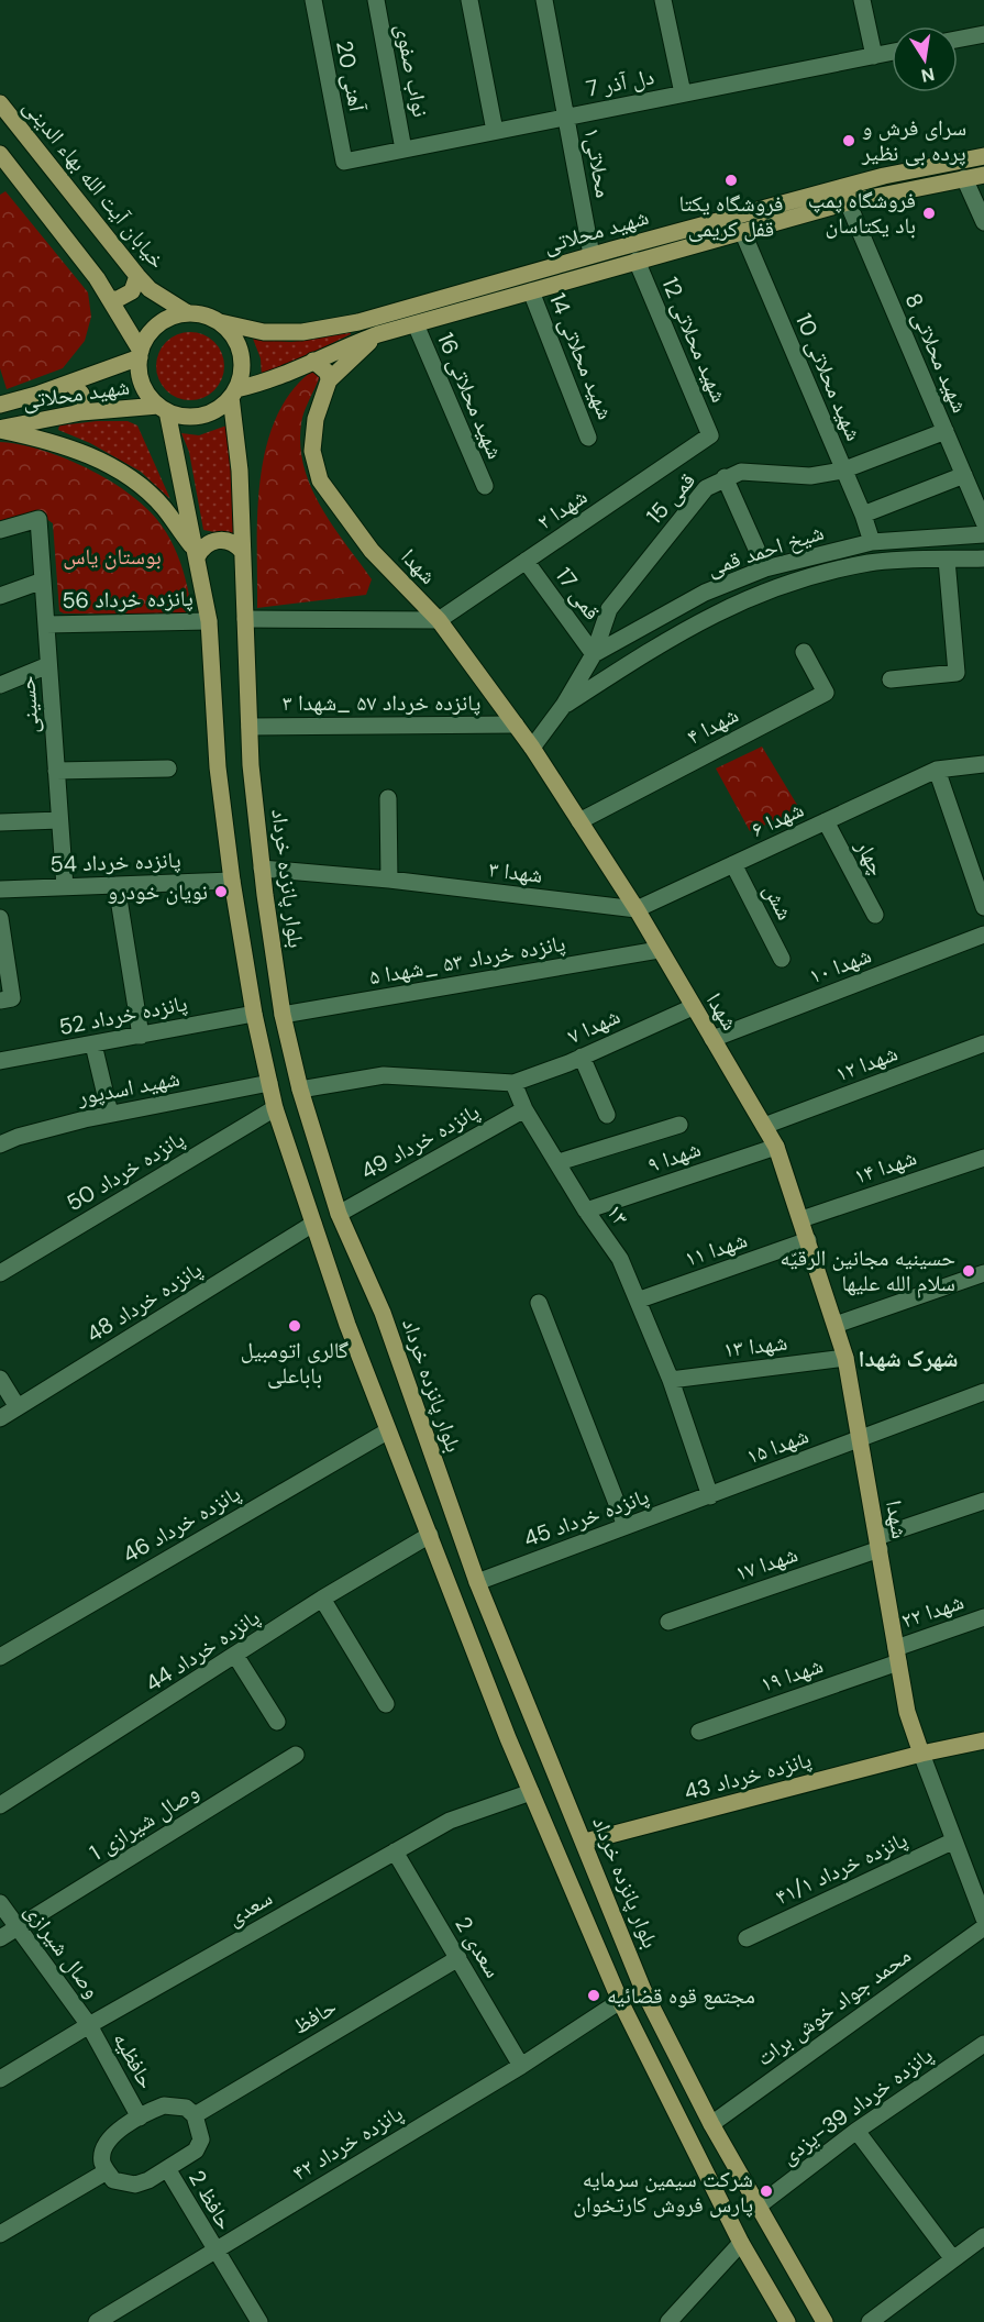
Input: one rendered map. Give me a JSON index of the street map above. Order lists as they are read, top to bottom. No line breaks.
{"streets":{"main road":["خیابان آیت الله بهاء الدینی","شهید محلاتی","شهدا","بلوار پانزده خرداد","پانزده خرداد 43"],"street":["نواب صفوی","آهنی 20","دل آذر 7","محلاتی۱","شهید محلاتی 12","شهید محلاتی 8","شهید محلاتی 14","شهید محلاتی 10","شهید محلاتی 16","قمی 15","شهدا ۲","شیخ احمد قمی","قمی 17","پانزده خرداد 56","پانزده خرداد ۵۷ _شهدا ۳","حسینی","شهدا ۴","شهدا ۶","چهار","پانزده خرداد 54","شهدا ۳","شش","پانزده خرداد ۵۳ _شهدا ۵","شهدا ۱۰","پانزده خرداد 52","شهدا ۷","شهدا ۱۲","شهید اسدپور","پانزده خرداد 49","شهدا ۹","شهدا ۱۴","پانزده خرداد 50","۱۳","شهدا ۱۱","پانزده خرداد 48","شهدا ۱۳","شهدا ۱۵","پانزده خرداد 45","پانزده خرداد 46","شهدا ۱۷","شهدا ۲۲","پانزده خرداد 44","شهدا ۱۹","وصال شیرازی 1","پانزده خرداد ۴۱/۱","سعدی","سعدی 2","وصال شیرازی","محمد جواد خوش برات","حافظ","حافظیه","پانزده خرداد 39-یزدی","پانزده خرداد ۴۲","حافظ 2"]},"crossings":[["نواب صفوی","دل آذر 7"],["آهنی 20","دل آذر 7"],["دل آذر 7","محلاتی۱"],["محلاتی۱","شهید محلاتی"],["خیابان آیت الله بهاء الدینی","شهید محلاتی"],["خیابان آیت الله بهاء الدینی","بلوار پانزده خرداد"],["شهید محلاتی","شهید محلاتی 12"],["شهید محلاتی","شهید محلاتی 8"],["شهید محلاتی","شهید محلاتی 14"],["شهید محلاتی","شهید محلاتی 10"],["شهید محلاتی","شهید محلاتی 16"],["شهید محلاتی","شهدا"],["شهید محلاتی","بلوار پانزده خرداد"],["شهید محلاتی 12","شهدا ۲"],["شهید محلاتی 8","قمی 15"],["شهید محلاتی 10","قمی 15"],["شهید محلاتی 10","شیخ احمد قمی"],["قمی 15","شیخ احمد قمی"],["قمی 15","قمی 17"],["شهدا ۲","شهدا"],["شهدا ۲","قمی 17"],["شیخ احمد قمی","شهدا"],["شیخ احمد قمی","قمی 17"],["شهدا","پانزده خرداد ۵۷ _شهدا ۳"],["شهدا","شهدا ۴"],["شهدا","شهدا ۶"],["شهدا","شهدا ۳"],["شهدا","پانزده خرداد ۵۳ _شهدا ۵"],["شهدا","شهدا ۱۰"],["شهدا","شهدا ۷"],["شهدا","شهدا ۱۲"],["شهدا","شهدا ۹"],["شهدا","شهدا ۱۴"],["شهدا","شهدا ۱۱"],["شهدا","شهدا ۱۳"],["شهدا","شهدا ۱۵"],["شهدا","شهدا ۱۷"],["شهدا","شهدا ۲۲"],["شهدا","شهدا ۱۹"],["شهدا","پانزده خرداد 43"],["پانزده خرداد 56","حسینی"],["پانزده خرداد ۵۷ _شهدا ۳","بلوار پانزده خرداد"],["حسینی","پانزده خرداد 54"],["شهدا ۶","چهار"],["شهدا ۶","شهدا ۳"],["شهدا ۶","شش"],["شهدا ۳","بلوار پانزده خرداد"],["بلوار پانزده خرداد","پانزده خرداد ۵۳ _شهدا ۵"],["بلوار پانزده خرداد","پانزده خرداد 49"],["بلوار پانزده خرداد","پانزده خرداد 45"],["بلوار پانزده خرداد","پانزده خرداد 43"],["بلوار پانزده خرداد","محمد جواد خوش برات"],["بلوار پانزده خرداد","پانزده خرداد 39-یزدی"],["شهدا ۷","۱۳"],["پانزده خرداد 49","۱۳"],["شهدا ۹","۱۳"],["۱۳","شهدا ۱۱"],["۱۳","شهدا ۱۳"],["۱۳","شهدا ۱۵"],["۱۳","پانزده خرداد 45"],["شهدا ۱۵","پانزده خرداد 45"],["شهدا ۲۲","شهدا ۱۹"],["وصال شیرازی 1","وصال شیرازی"],["سعدی","سعدی 2"],["سعدی","وصال شیرازی"],["سعدی","حافظیه"],["سعدی 2","حافظ"],["سعدی 2","پانزده خرداد ۴۲"],["وصال شیرازی","حافظیه"],["حافظ","حافظیه"],["حافظ","حافظ 2"],["حافظیه","حافظ 2"],["پانزده خرداد ۴۲","حافظ 2"]],"districts":["شهرک شهدا"],"parks":["بوستان یاس"],"places":["سرای فرش و پرده بی نظیر","فروشگاه یکتا قفل کریمی","فروشگاه پمپ باد یکتاسان","نویان خودرو","حسینیه مجانین الرقیّه سلام الله علیها","گالری اتومبیل باباعلی","مجتمع قوه قضائیه","شرکت سیمین سرمایه پارس فروش کارتخوان"],"north":"bottom"}
